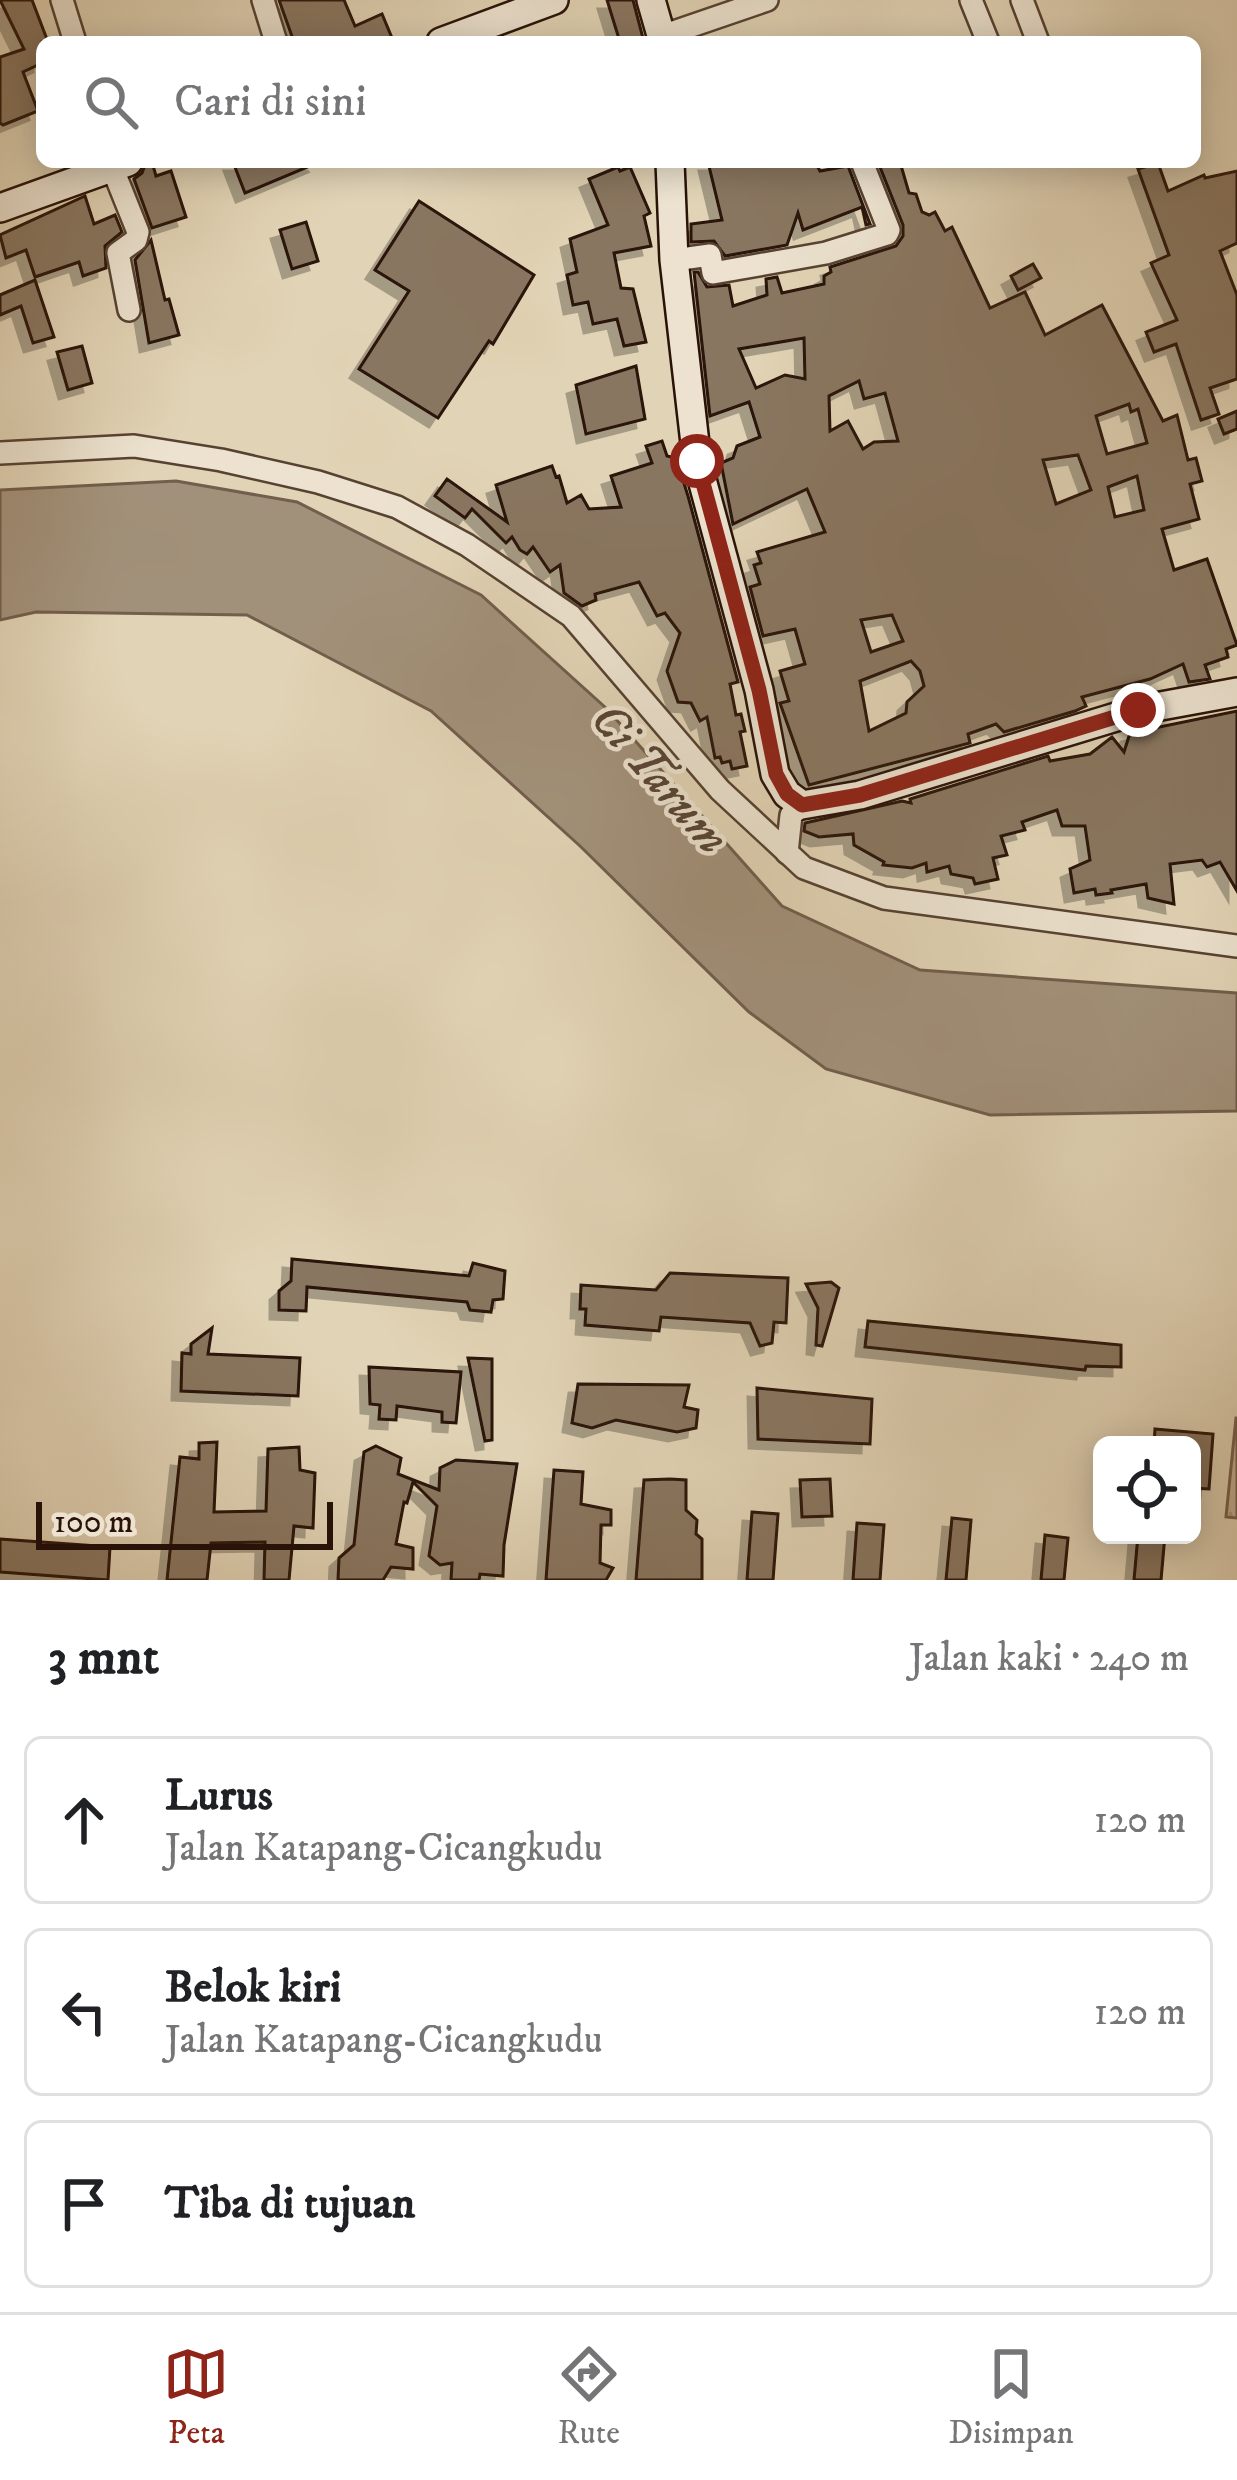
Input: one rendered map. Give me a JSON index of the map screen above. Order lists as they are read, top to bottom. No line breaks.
{"water":["Ci Tarum"],"scale_bar":"100 m","page":{"search":"Cari di sini","scale":"100 m","heading":["3 mnt","Jalan kaki · 240 m"],"list":[["Lurus","Jalan Katapang-Cicangkudu","120 m"],["Belok kiri","Jalan Katapang-Cicangkudu","120 m"],"Tiba di tujuan"],"nav":["Peta","Rute","Disimpan"]}}
